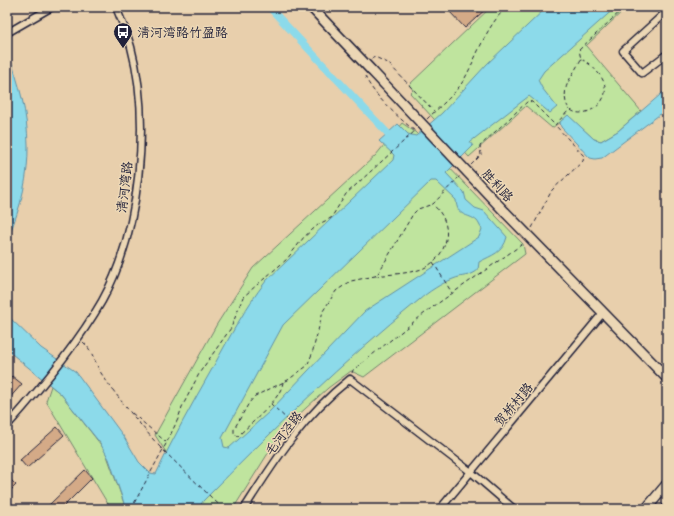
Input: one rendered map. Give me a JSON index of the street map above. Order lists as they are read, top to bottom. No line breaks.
{"streets":{"main road":["胜利路"],"street":["清河湾路","贺桥村路","毛河泾路"]},"crossings":[["胜利路","贺桥村路"]],"places":{"bus stop":["清河湾路竹盈路"]}}
